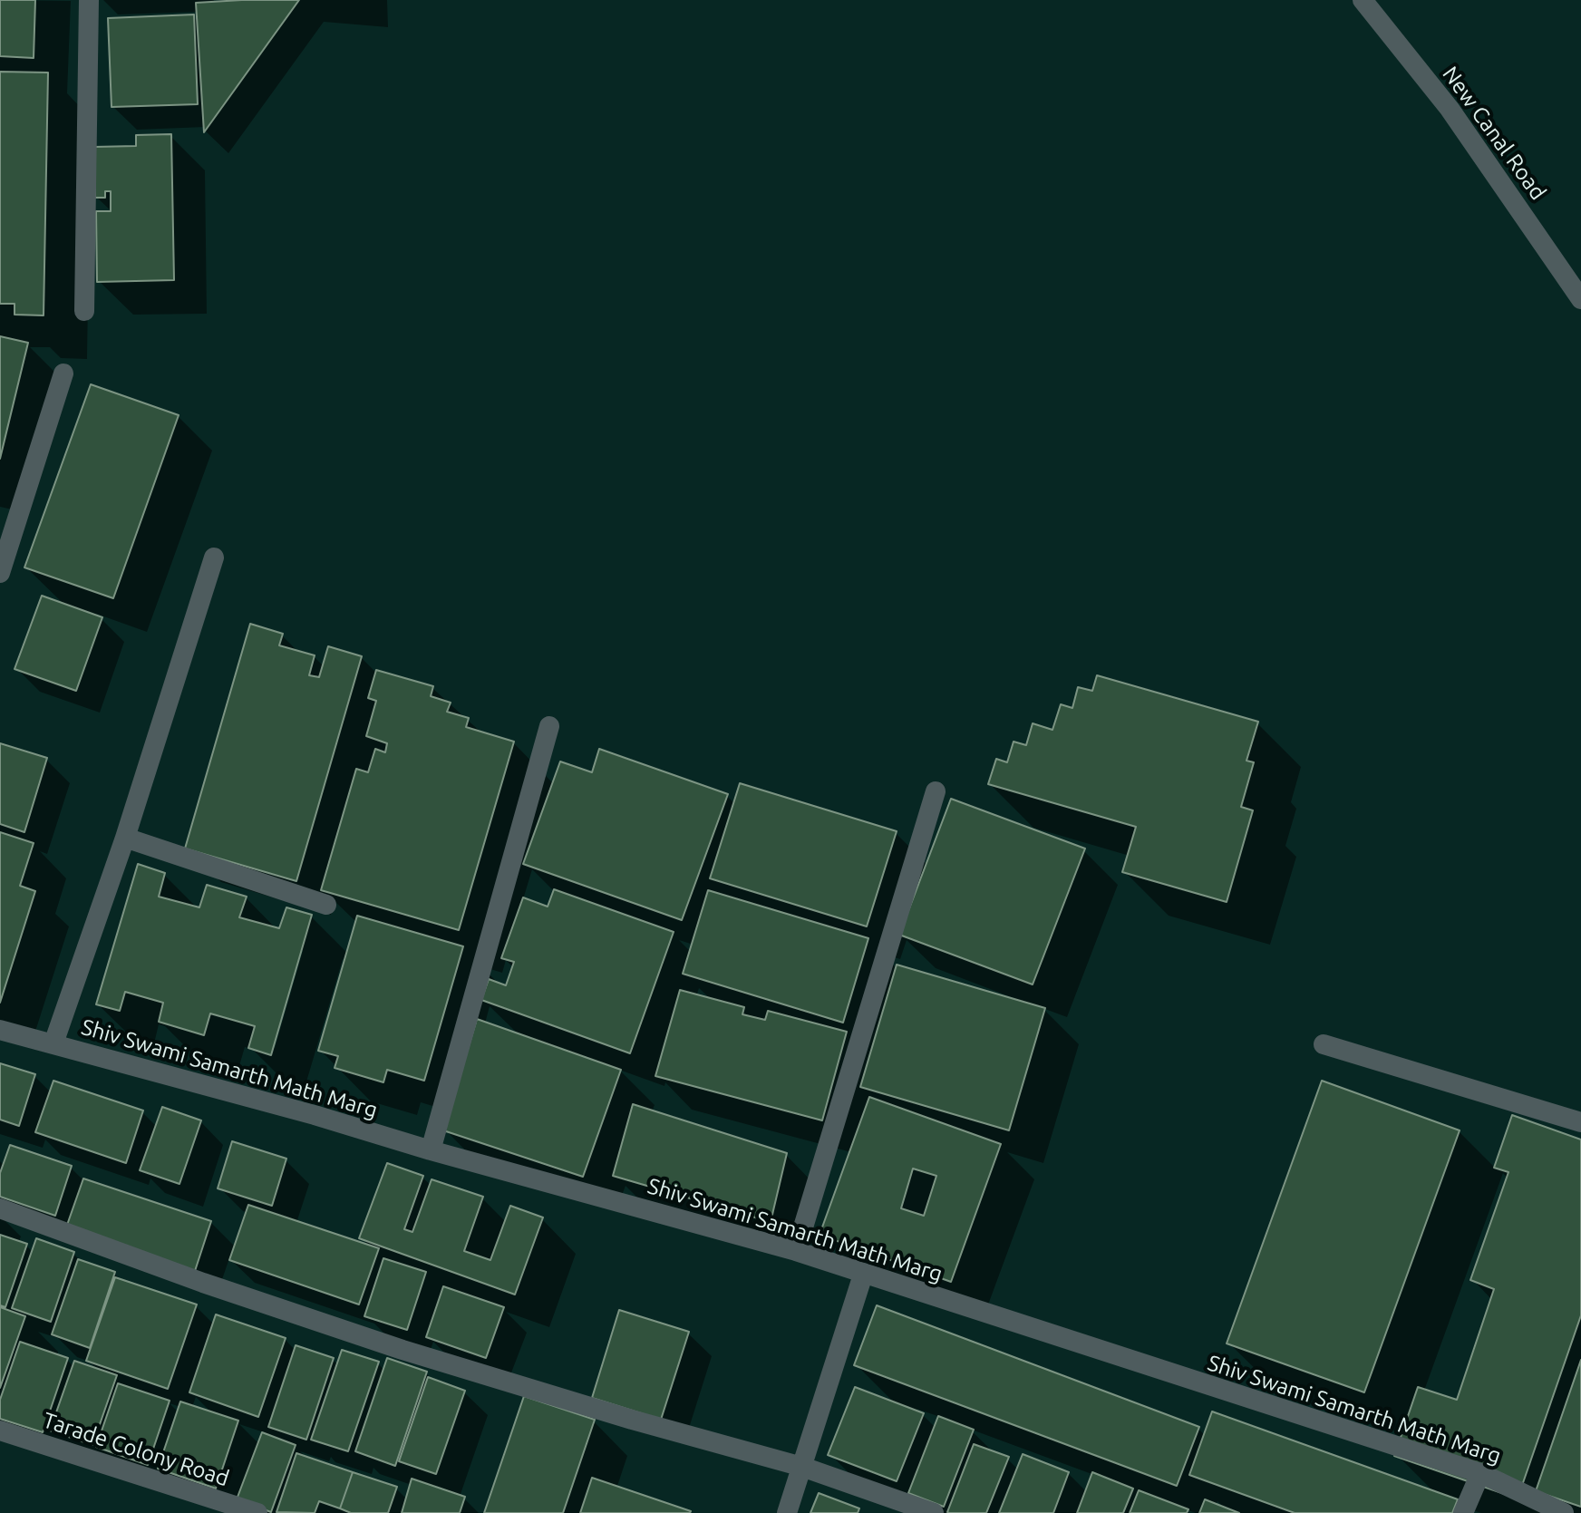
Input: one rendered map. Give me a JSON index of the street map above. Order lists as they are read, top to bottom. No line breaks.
{"streets":{"street":["New Canal Road","Shiv Swami Samarth Math Marg","Tarade Colony Road"]}}
